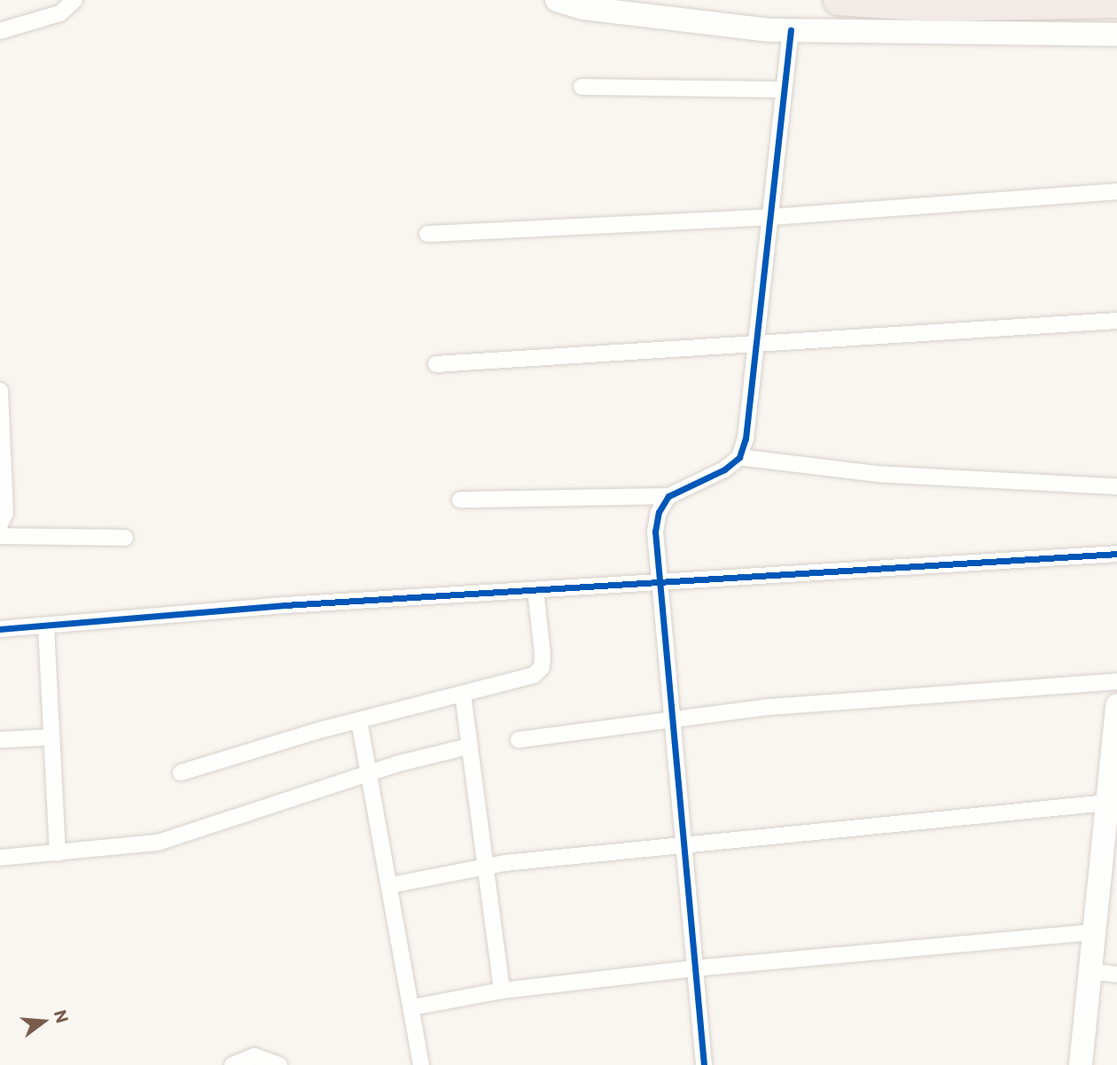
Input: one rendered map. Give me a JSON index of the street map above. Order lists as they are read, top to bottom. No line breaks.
{"north":"right"}
